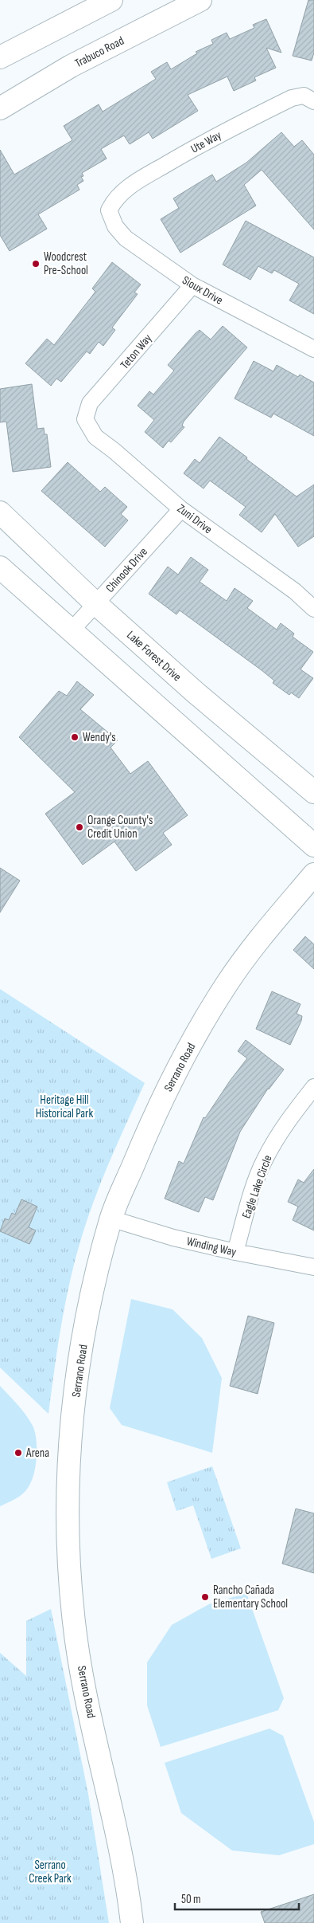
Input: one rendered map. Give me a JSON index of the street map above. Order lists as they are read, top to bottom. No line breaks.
{"streets":{"main road":["Trabuco Road","Lake Forest Drive","Serrano Road"],"street":["Ute Way","Sioux Drive","Teton Way","Zuni Drive","Chinook Drive","Eagle Lake Circle","Winding Way"]},"crossings":[["Ute Way","Sioux Drive"],["Sioux Drive","Teton Way"],["Teton Way","Zuni Drive"],["Zuni Drive","Chinook Drive"],["Chinook Drive","Lake Forest Drive"],["Serrano Road","Winding Way"],["Eagle Lake Circle","Winding Way"]],"parks":["Heritage Hill Historical Park","Serrano Creek Park"],"places":["Woodcrest Pre-School","Wendy's","Orange County's Credit Union","Arena","Rancho Cañada Elementary School"],"scale_bar":"50 m"}
